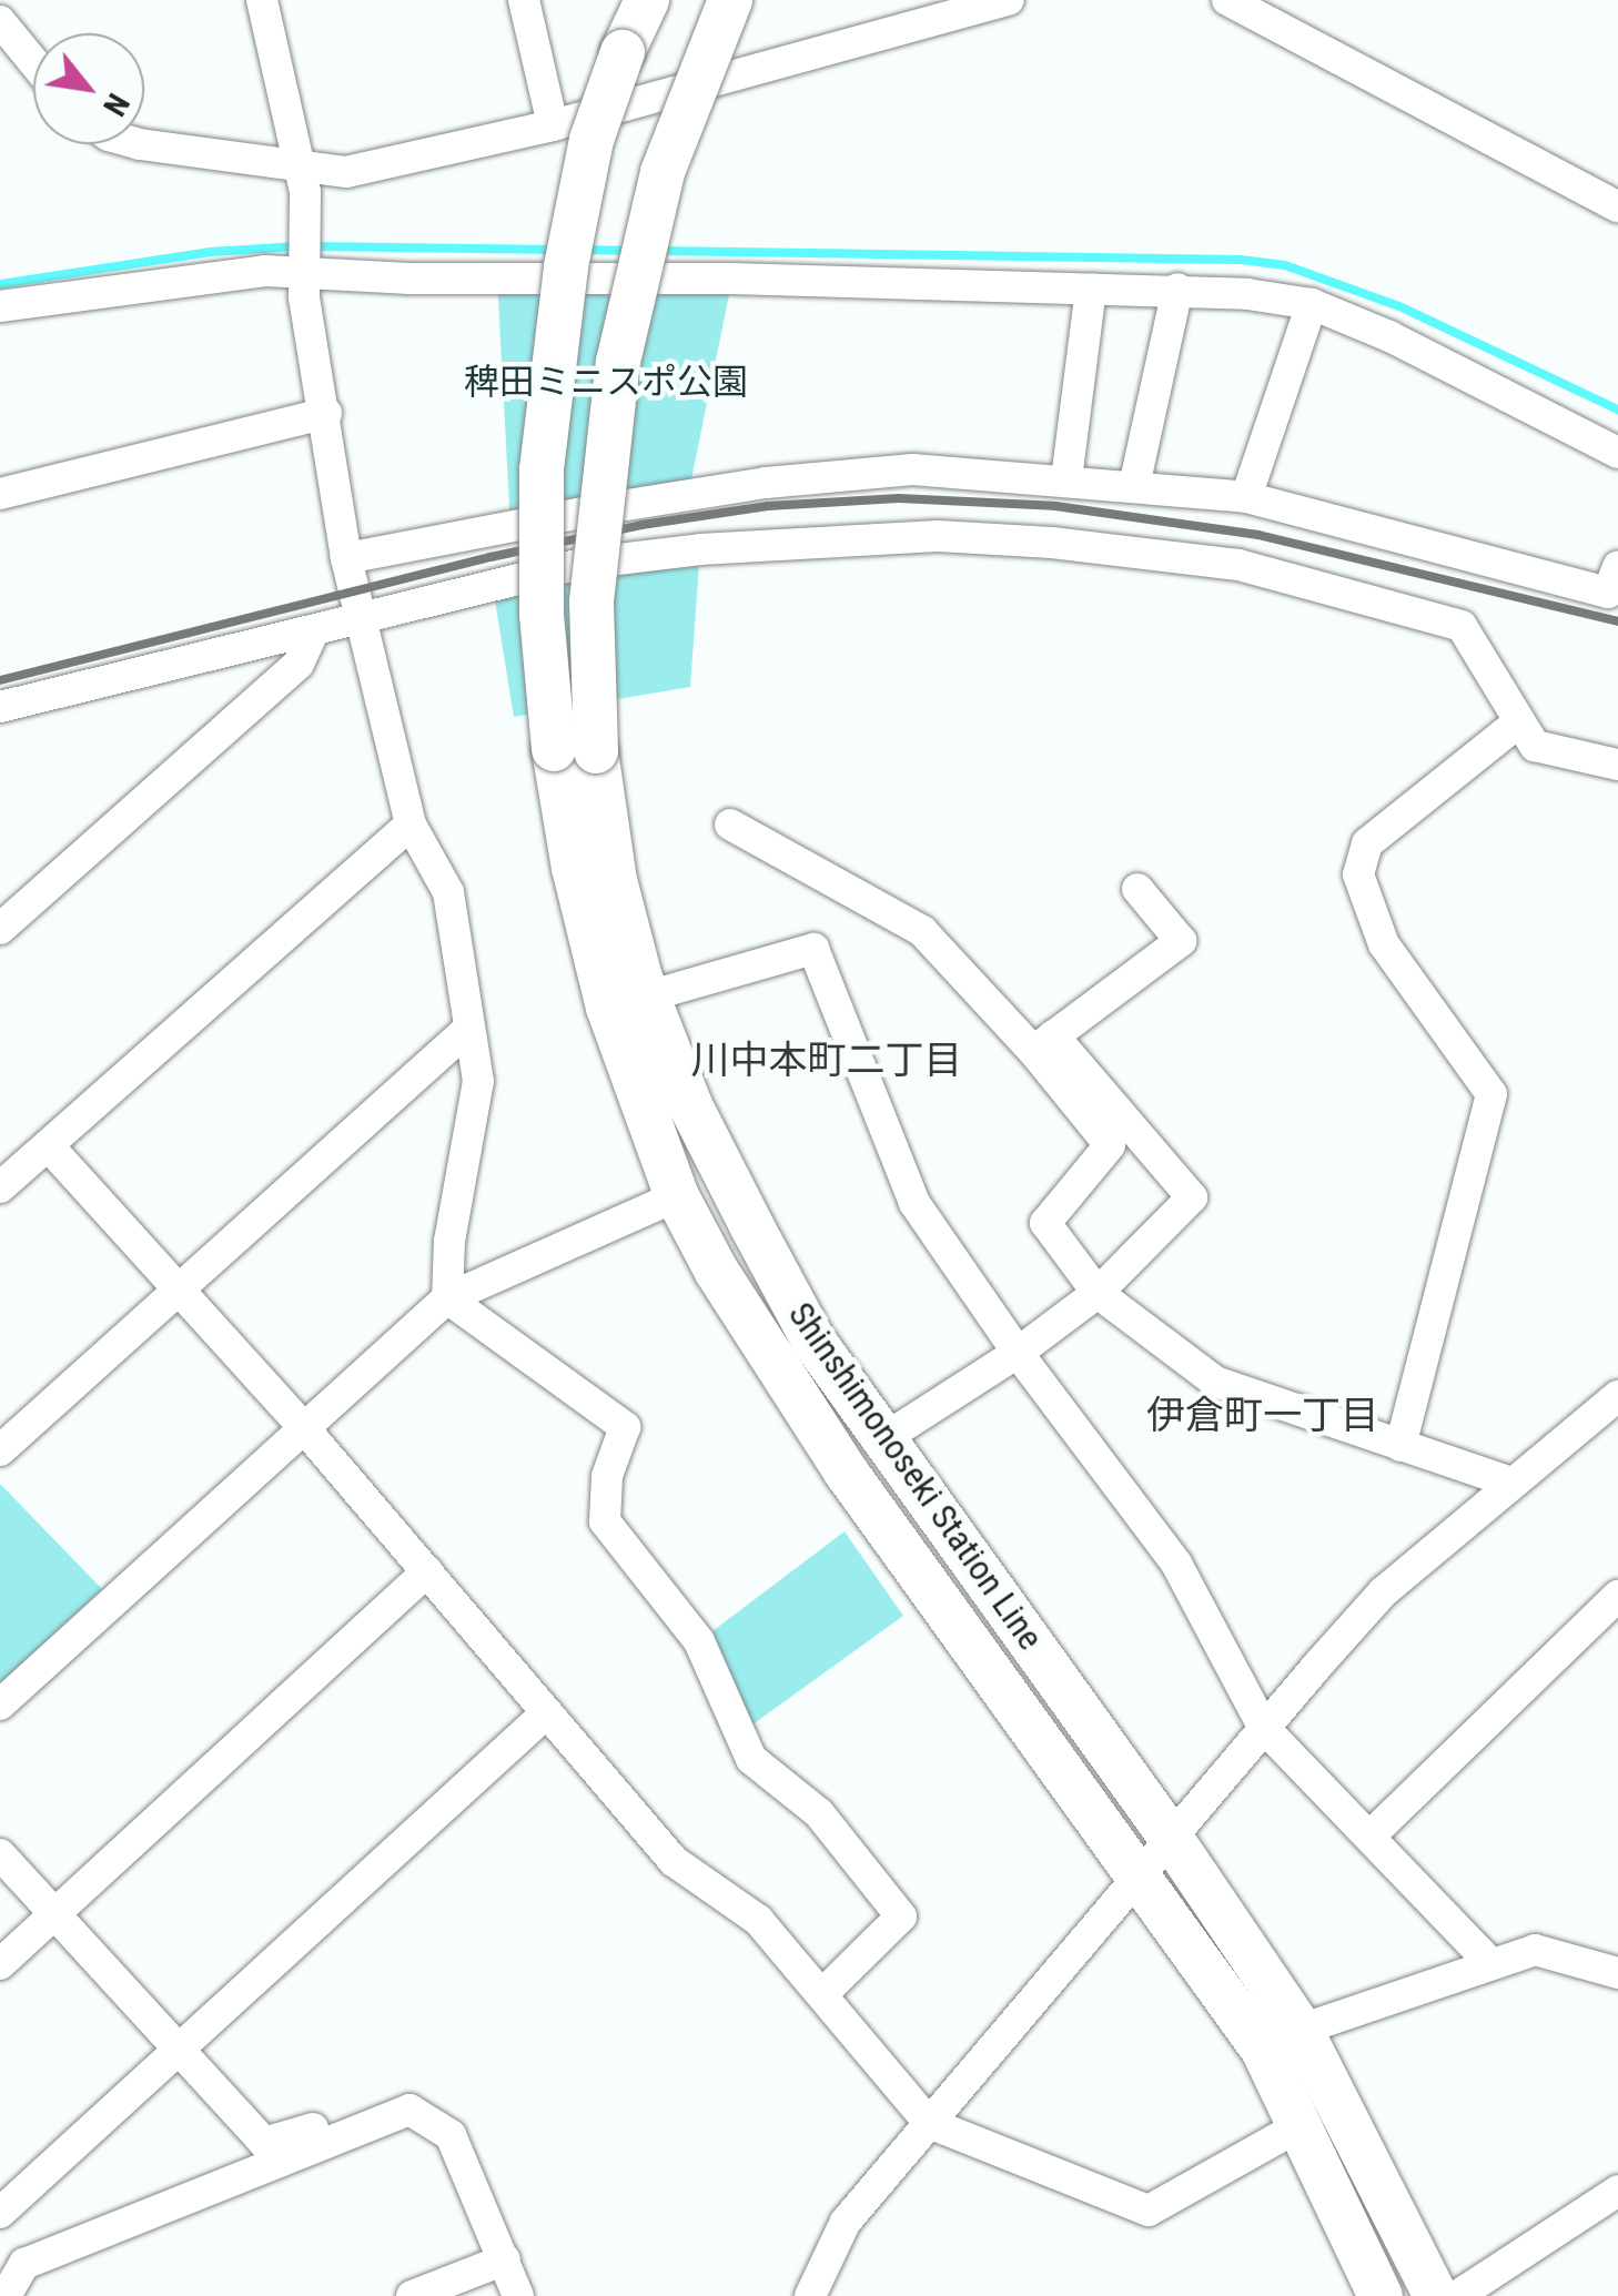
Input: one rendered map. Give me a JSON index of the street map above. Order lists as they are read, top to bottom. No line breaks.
{"streets":{"main road":["Shinshimonoseki Station Line"]},"districts":["川中本町二丁目","伊倉町一丁目"],"parks":["稗田ミニスポ公園"],"north":"bottom right"}
